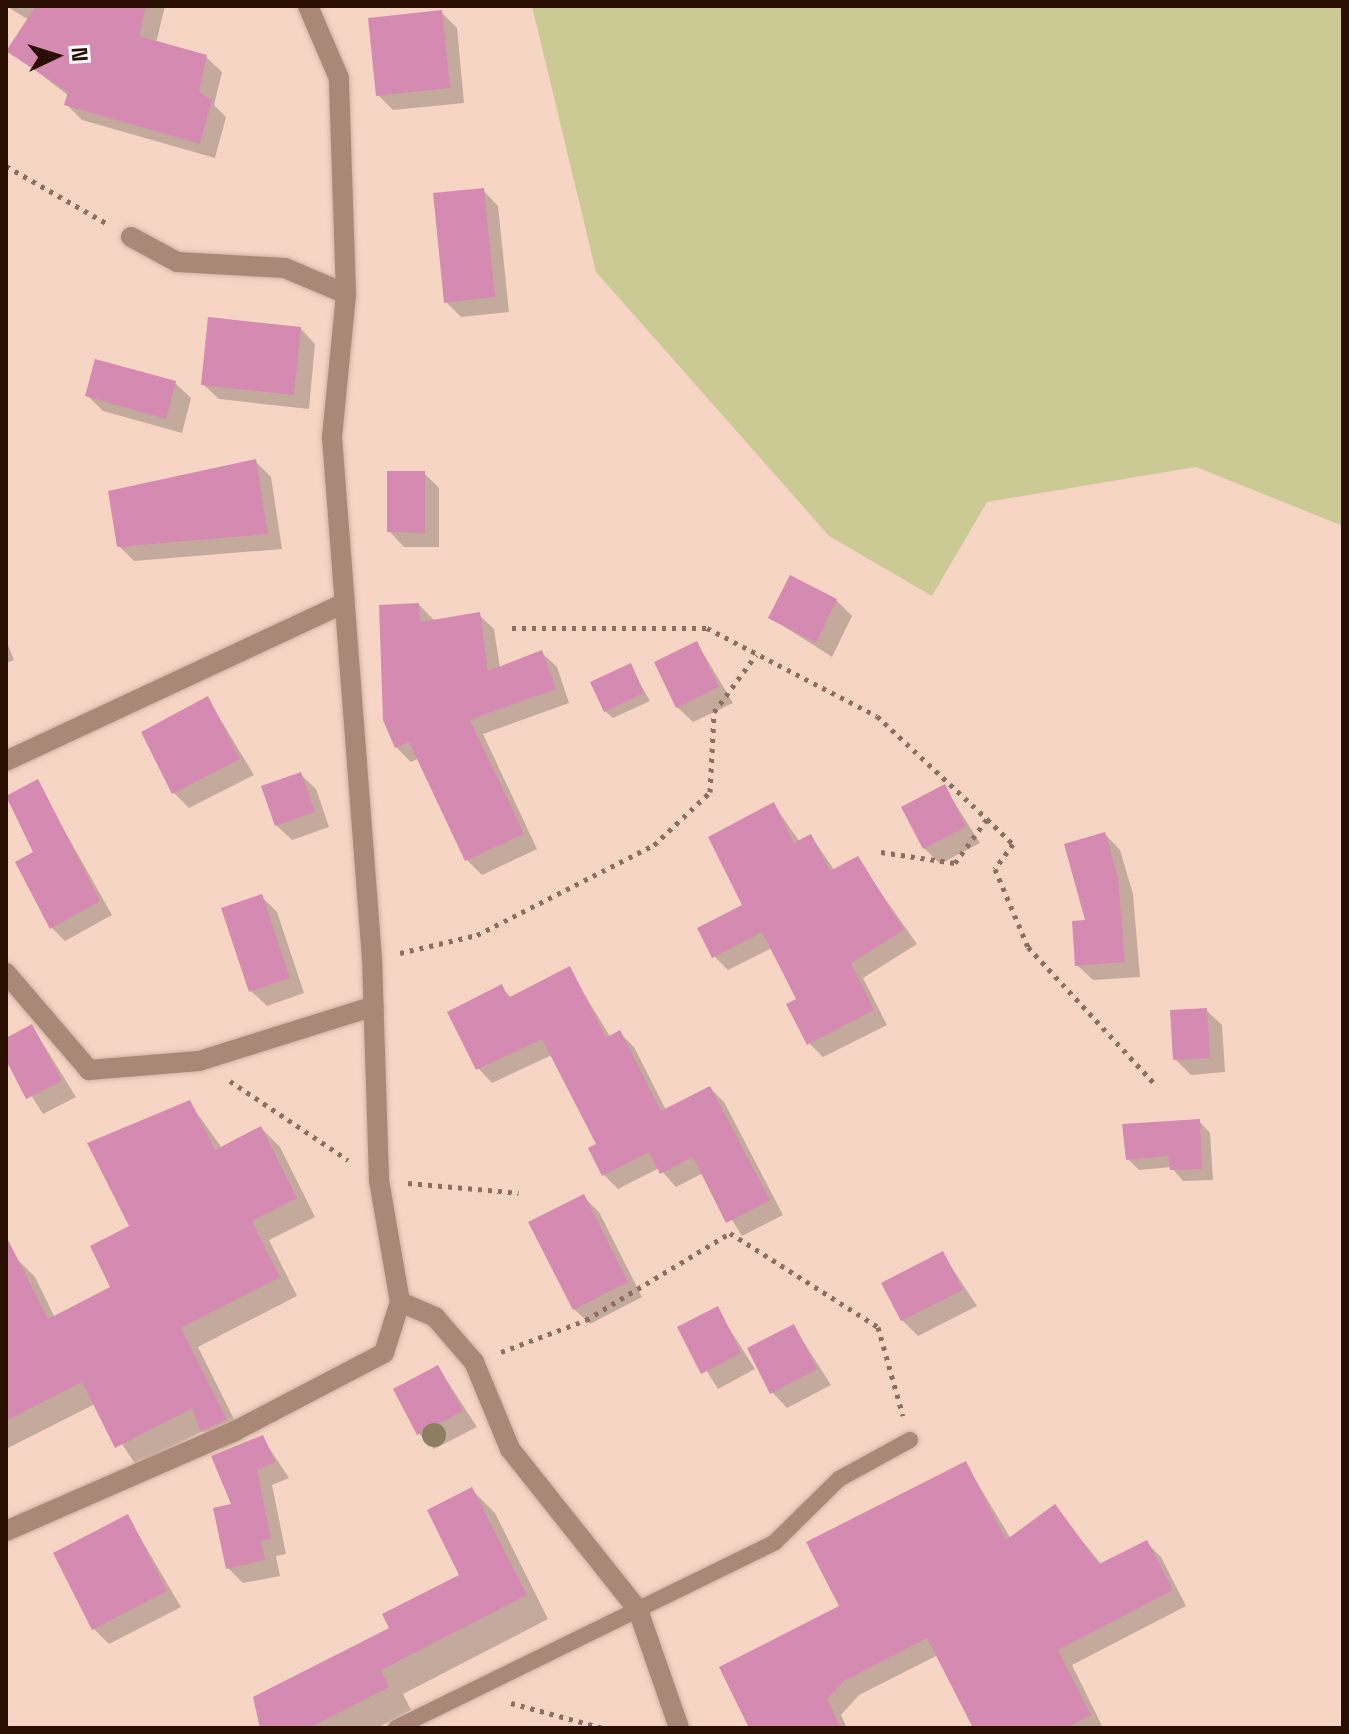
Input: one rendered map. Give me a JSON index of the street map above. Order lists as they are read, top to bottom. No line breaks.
{"north":"right"}
